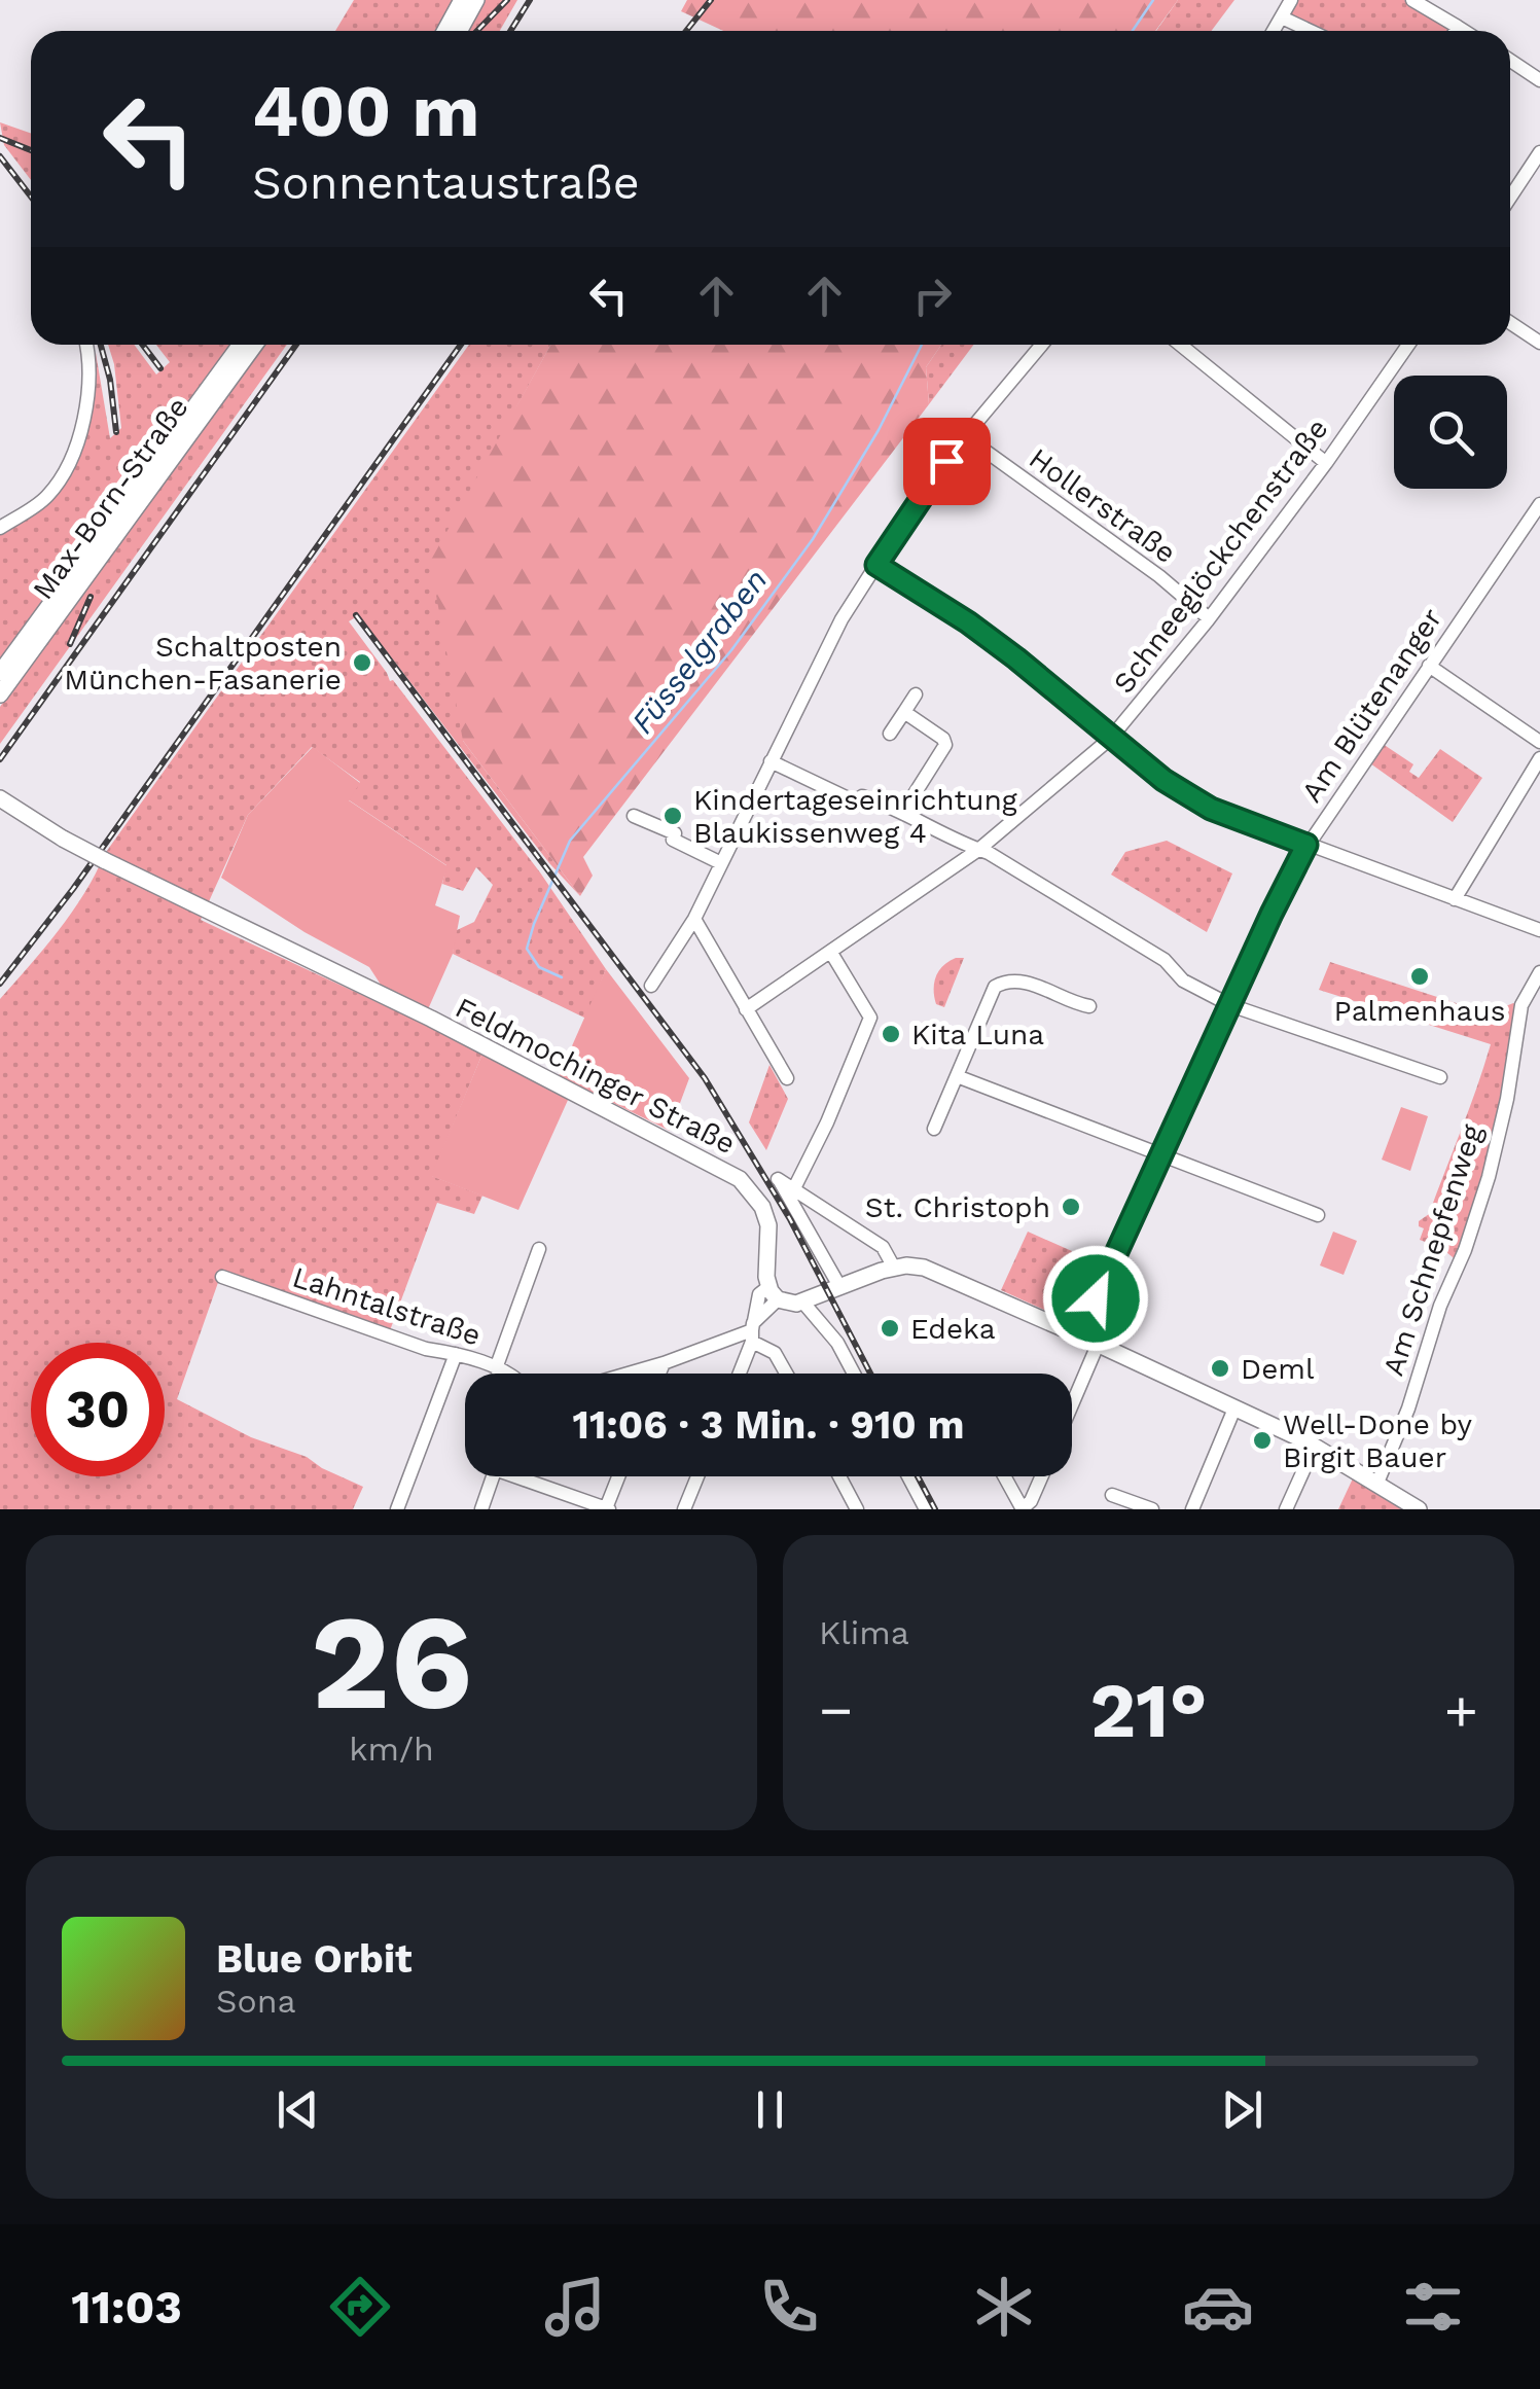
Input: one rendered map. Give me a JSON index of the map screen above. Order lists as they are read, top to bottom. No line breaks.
{"streets":{"main road":["Max-Born-Straße","Feldmochinger Straße"],"street":["Hollerstraße","Schneeglöckchenstraße","Am Blütenanger","Am Schnepfenweg","Lahntalstraße"]},"crossings":[["Hollerstraße","Schneeglöckchenstraße"]],"water":["Füsselgraben"],"places":["Schaltposten München-Fasanerie","Kindertageseinrichtung Blaukissenweg 4","Palmenhaus","Kita Luna","St. Christoph","Edeka","Deml","Well-Done by Birgit Bauer"],"page":{"turn":["400 m","Sonnentaustraße"],"limit":"30","trip":"11:06 · 3 Min. · 910 m","tile":[["26","km/h"],"Klima"],"heat":["−","21°","+"],"song":["Blue Orbit","Sona"],"tabs":"11:03"}}
